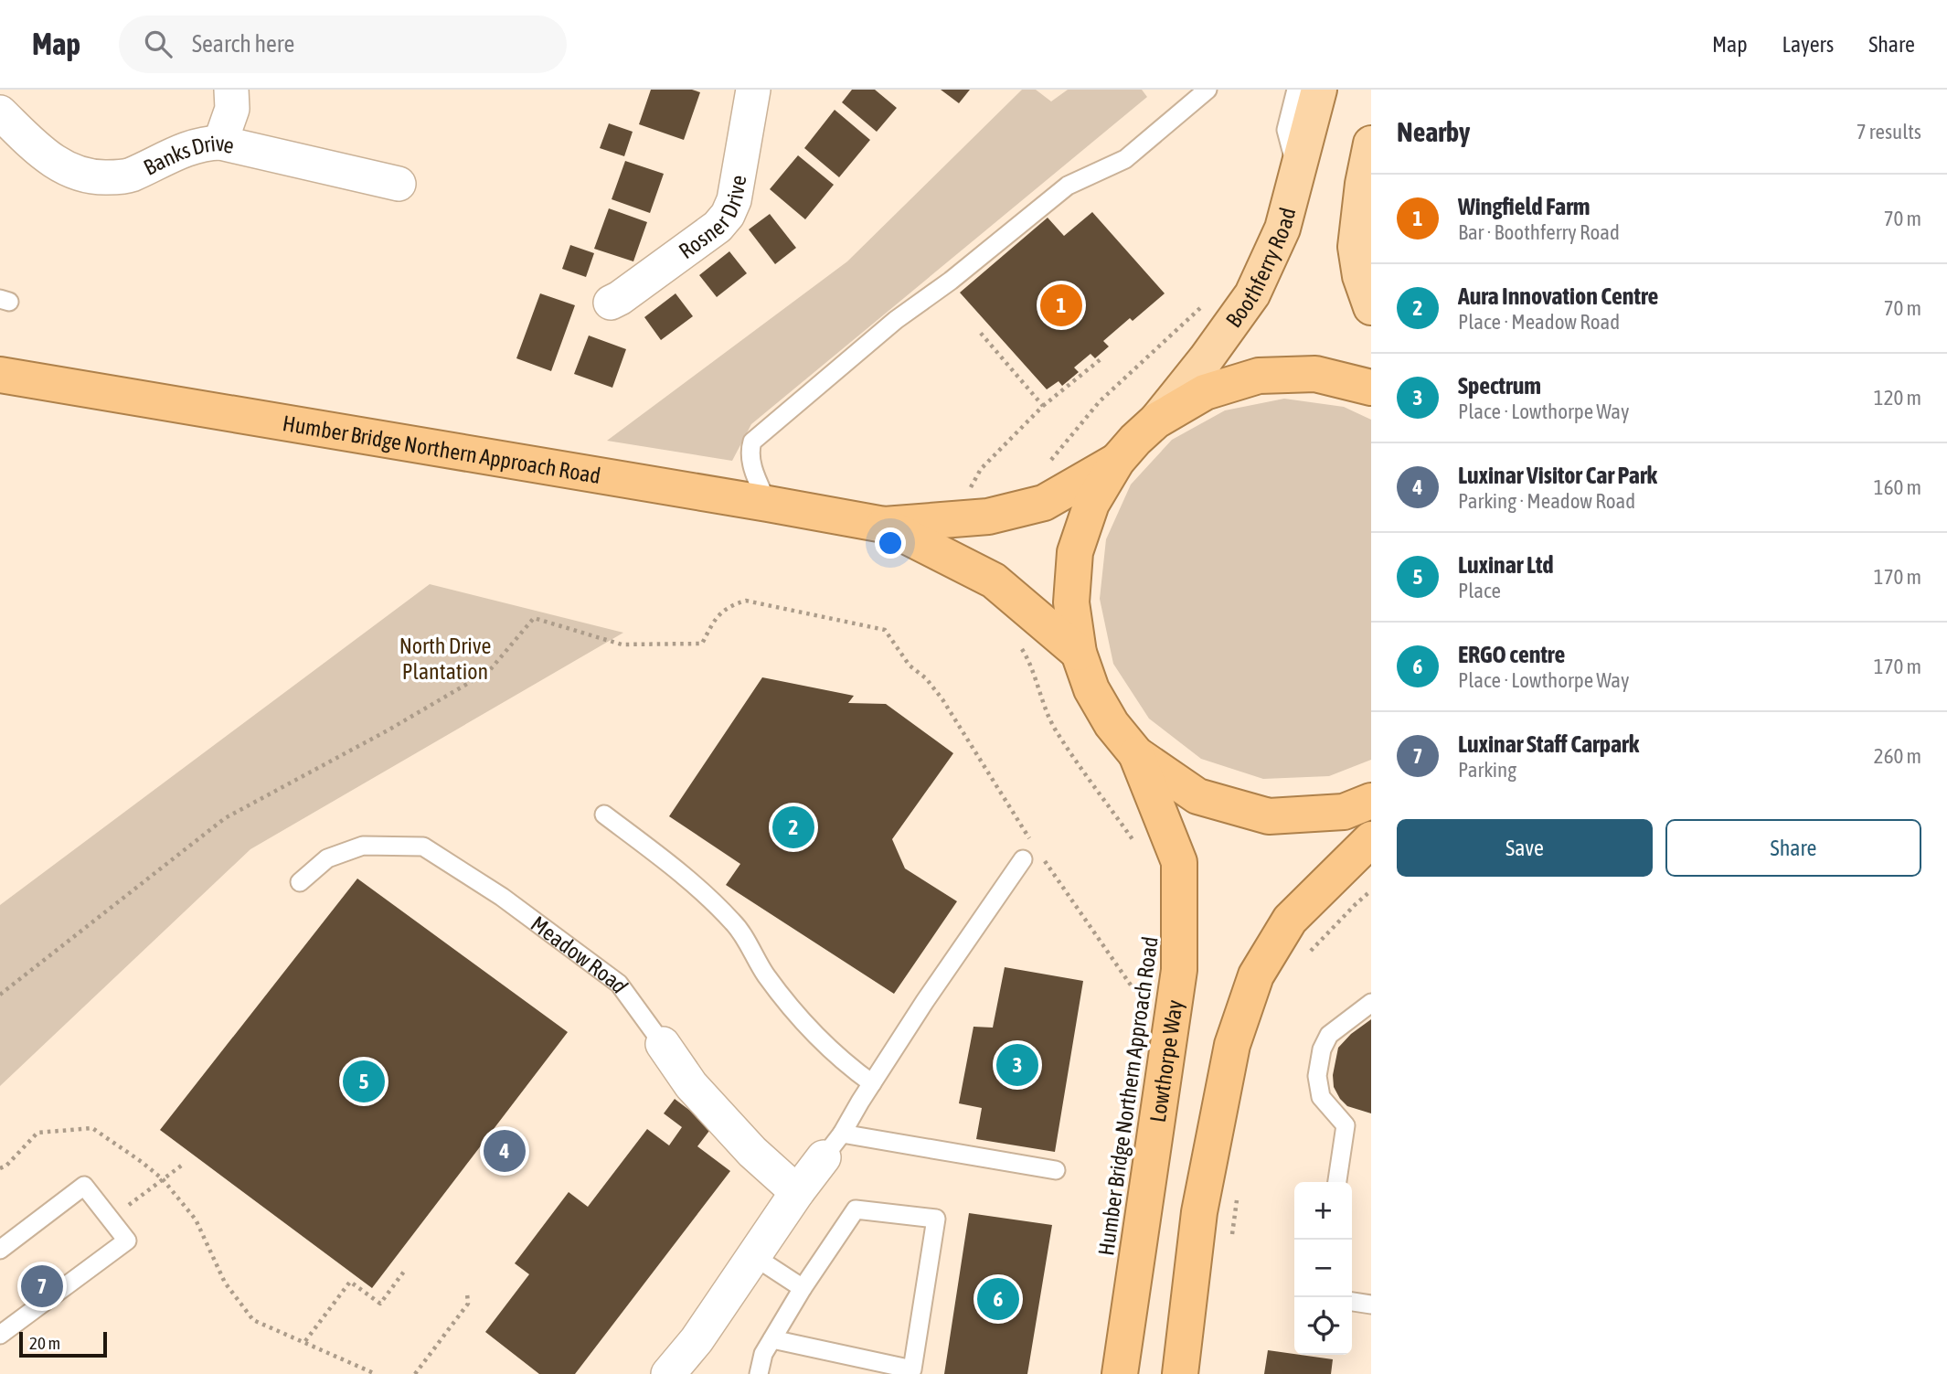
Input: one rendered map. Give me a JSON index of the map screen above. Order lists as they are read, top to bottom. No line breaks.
{"streets":{"highway":["Humber Bridge Northern Approach Road","Lowthorpe Way"],"main road":["Boothferry Road"],"street":["Banks Drive","Rosner Drive","Meadow Road"]},"parks":["North Drive Plantation"],"scale_bar":"20 m","page":{"header":"Map","search":"Search here","nav":["Map","Layers","Share"],"heading":["Nearby","7 results"],"list":[{"mark":"1","name":"Wingfield Farm","note":"Bar · Boothferry Road","value":"70 m"},{"mark":"2","name":"Aura Innovation Centre","note":"Place · Meadow Road","value":"70 m"},{"mark":"3","name":"Spectrum","note":"Place · Lowthorpe Way","value":"120 m"},{"mark":"4","name":"Luxinar Visitor Car Park","note":"Parking · Meadow Road","value":"160 m"},{"mark":"5","name":"Luxinar Ltd","note":"Place","value":"170 m"},{"mark":"6","name":"ERGO centre","note":"Place · Lowthorpe Way","value":"170 m"},{"mark":"7","name":"Luxinar Staff Carpark","note":"Parking","value":"260 m"}],"pins":["1","2","3","5","4","7","6"],"buttons":["Save","Share"],"map_buttons":["+","−"],"scale":"20 m"}}
